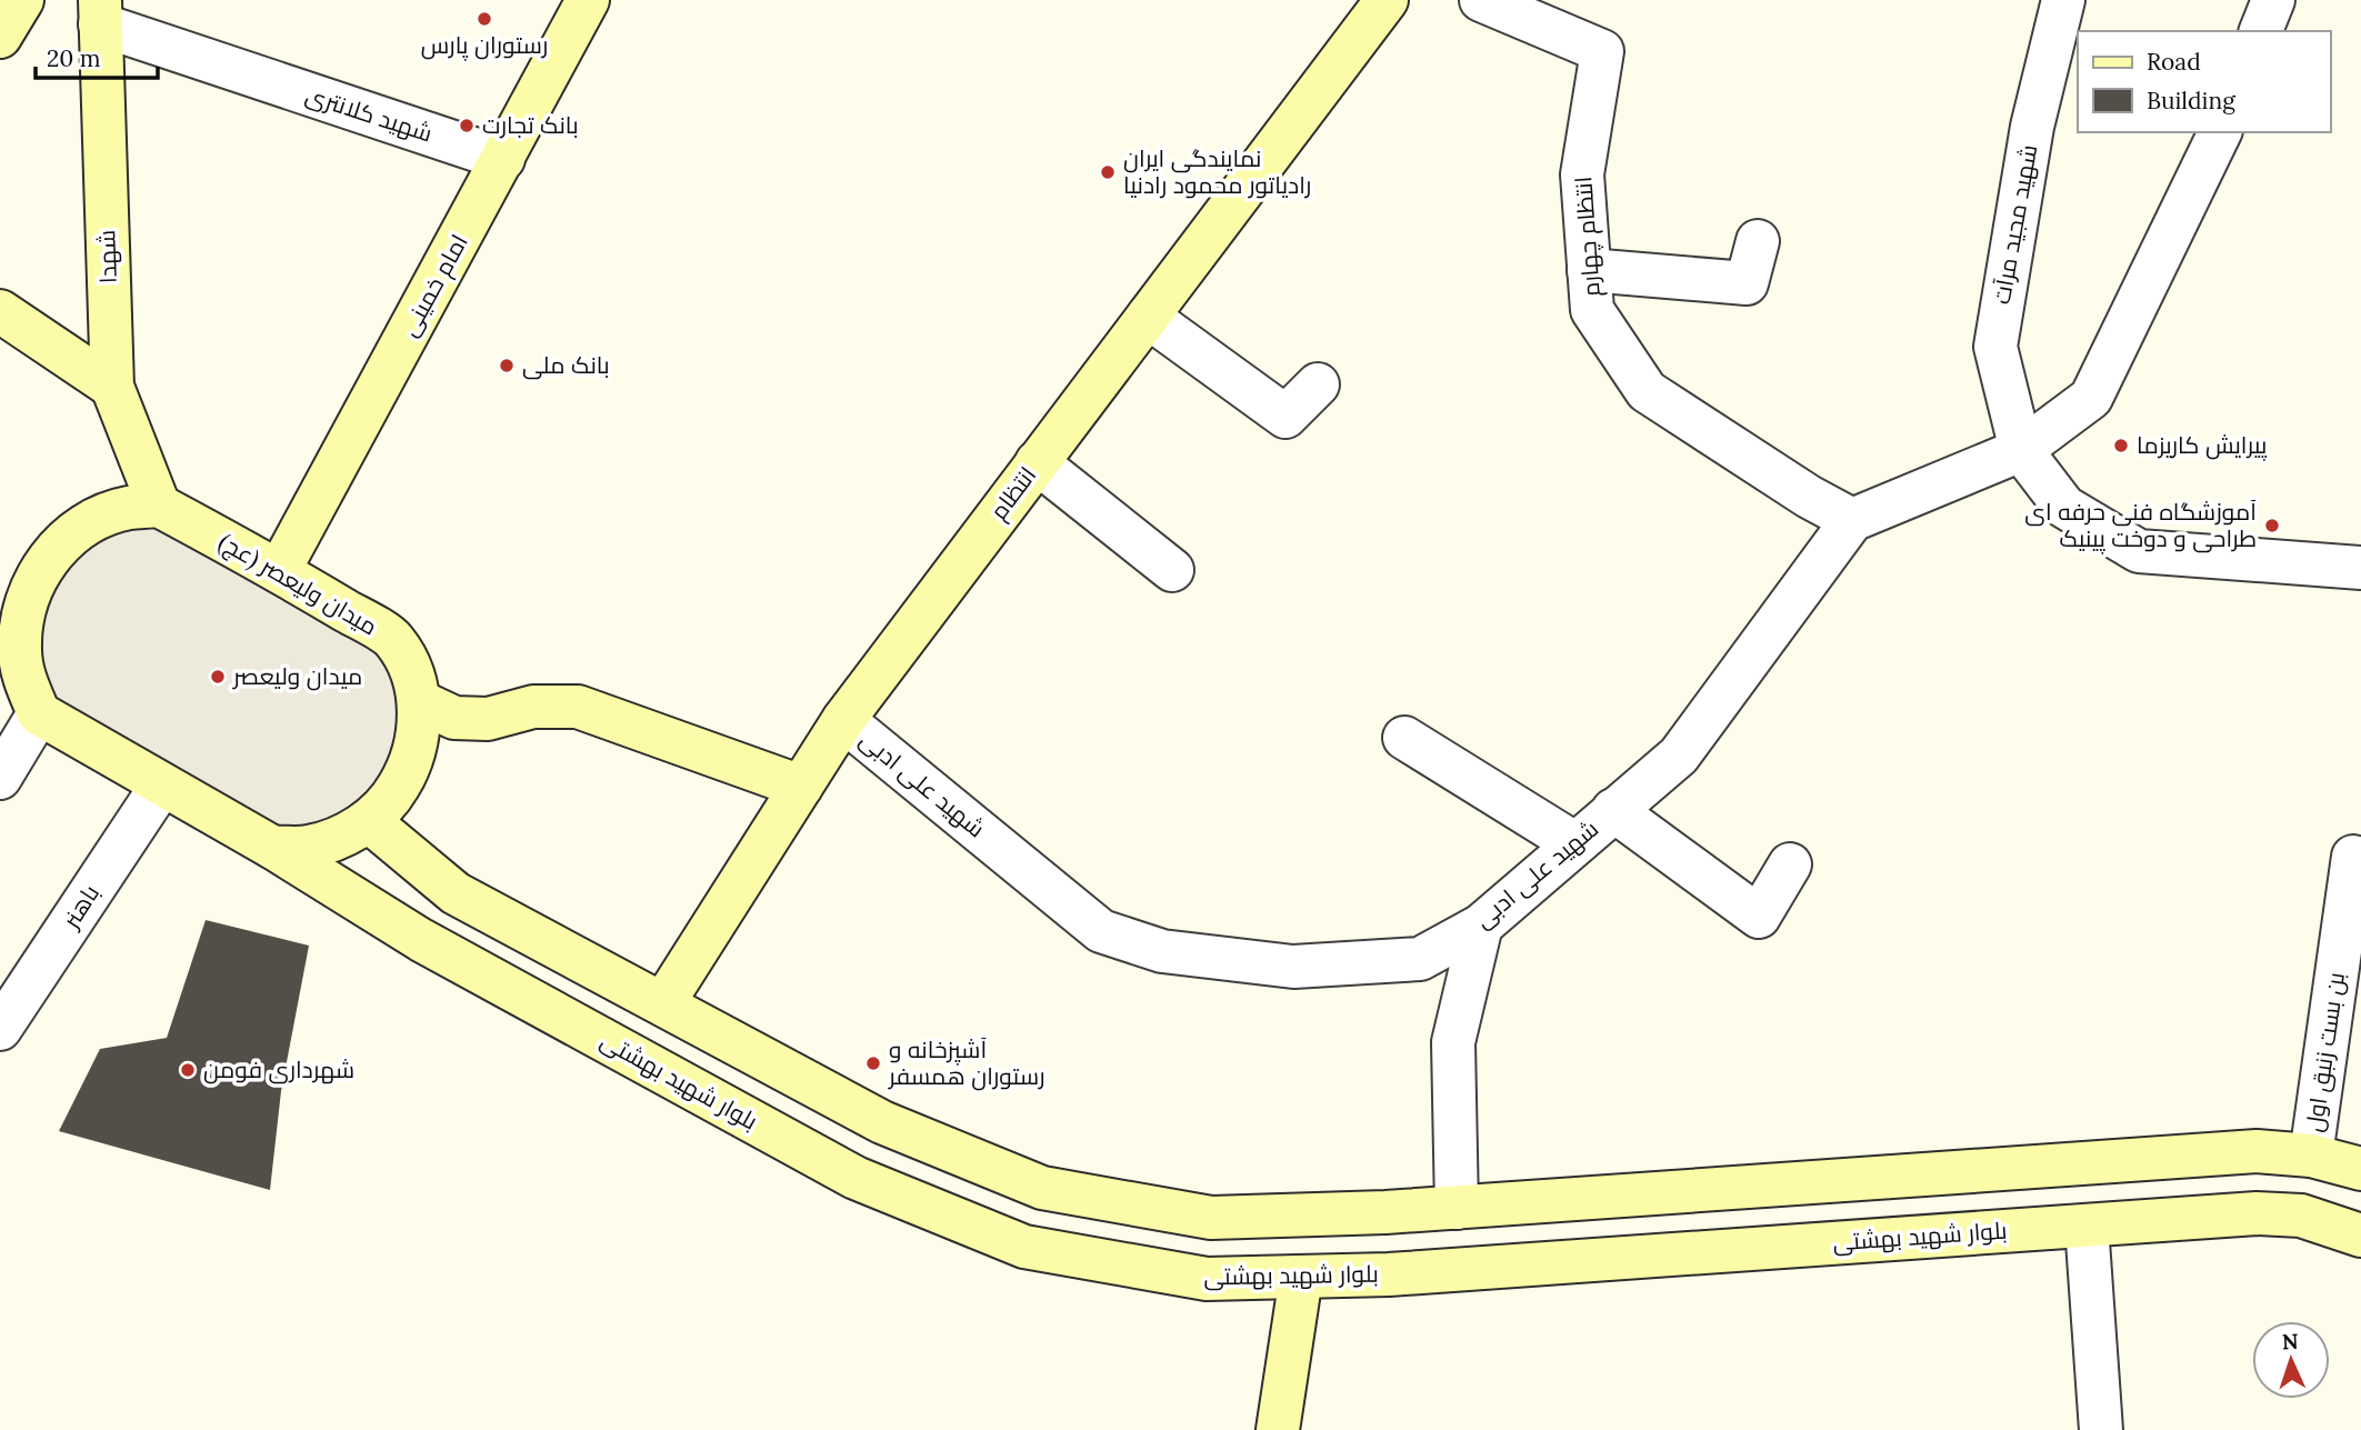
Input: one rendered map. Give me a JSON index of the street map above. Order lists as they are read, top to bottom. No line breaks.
{"streets":{"main road":["شهدا","امام خمینی","انتظام","میدان ولیعصر (عج)","بلوار شهید بهشتی"],"street":["شهید کلانتری","شهید مجید مرآت","انتظام چهارم","شهید علی ادبی","باهنر","بن بست زنبق اول"]},"crossings":[["شهید کلانتری","شهدا"],["شهید کلانتری","امام خمینی"],["انتظام چهارم","شهید علی ادبی"],["شهدا","میدان ولیعصر (عج)"],["امام خمینی","میدان ولیعصر (عج)"],["انتظام","شهید علی ادبی"],["میدان ولیعصر (عج)","بلوار شهید بهشتی"]],"places":["رستوران پارس","بانک تجارت","نمایندگی ایران رادیاتور محمود رادنیا","بانک ملی","پیرایش کاریزما","آموزشگاه فنی حرفه ای طراحی و دوخت پینیک","میدان ولیعصر","آشپزخانه و رستوران همسفر","شهرداری فومن"],"legend":["Road","Building"],"scale_bar":"20 m","north":"top"}
